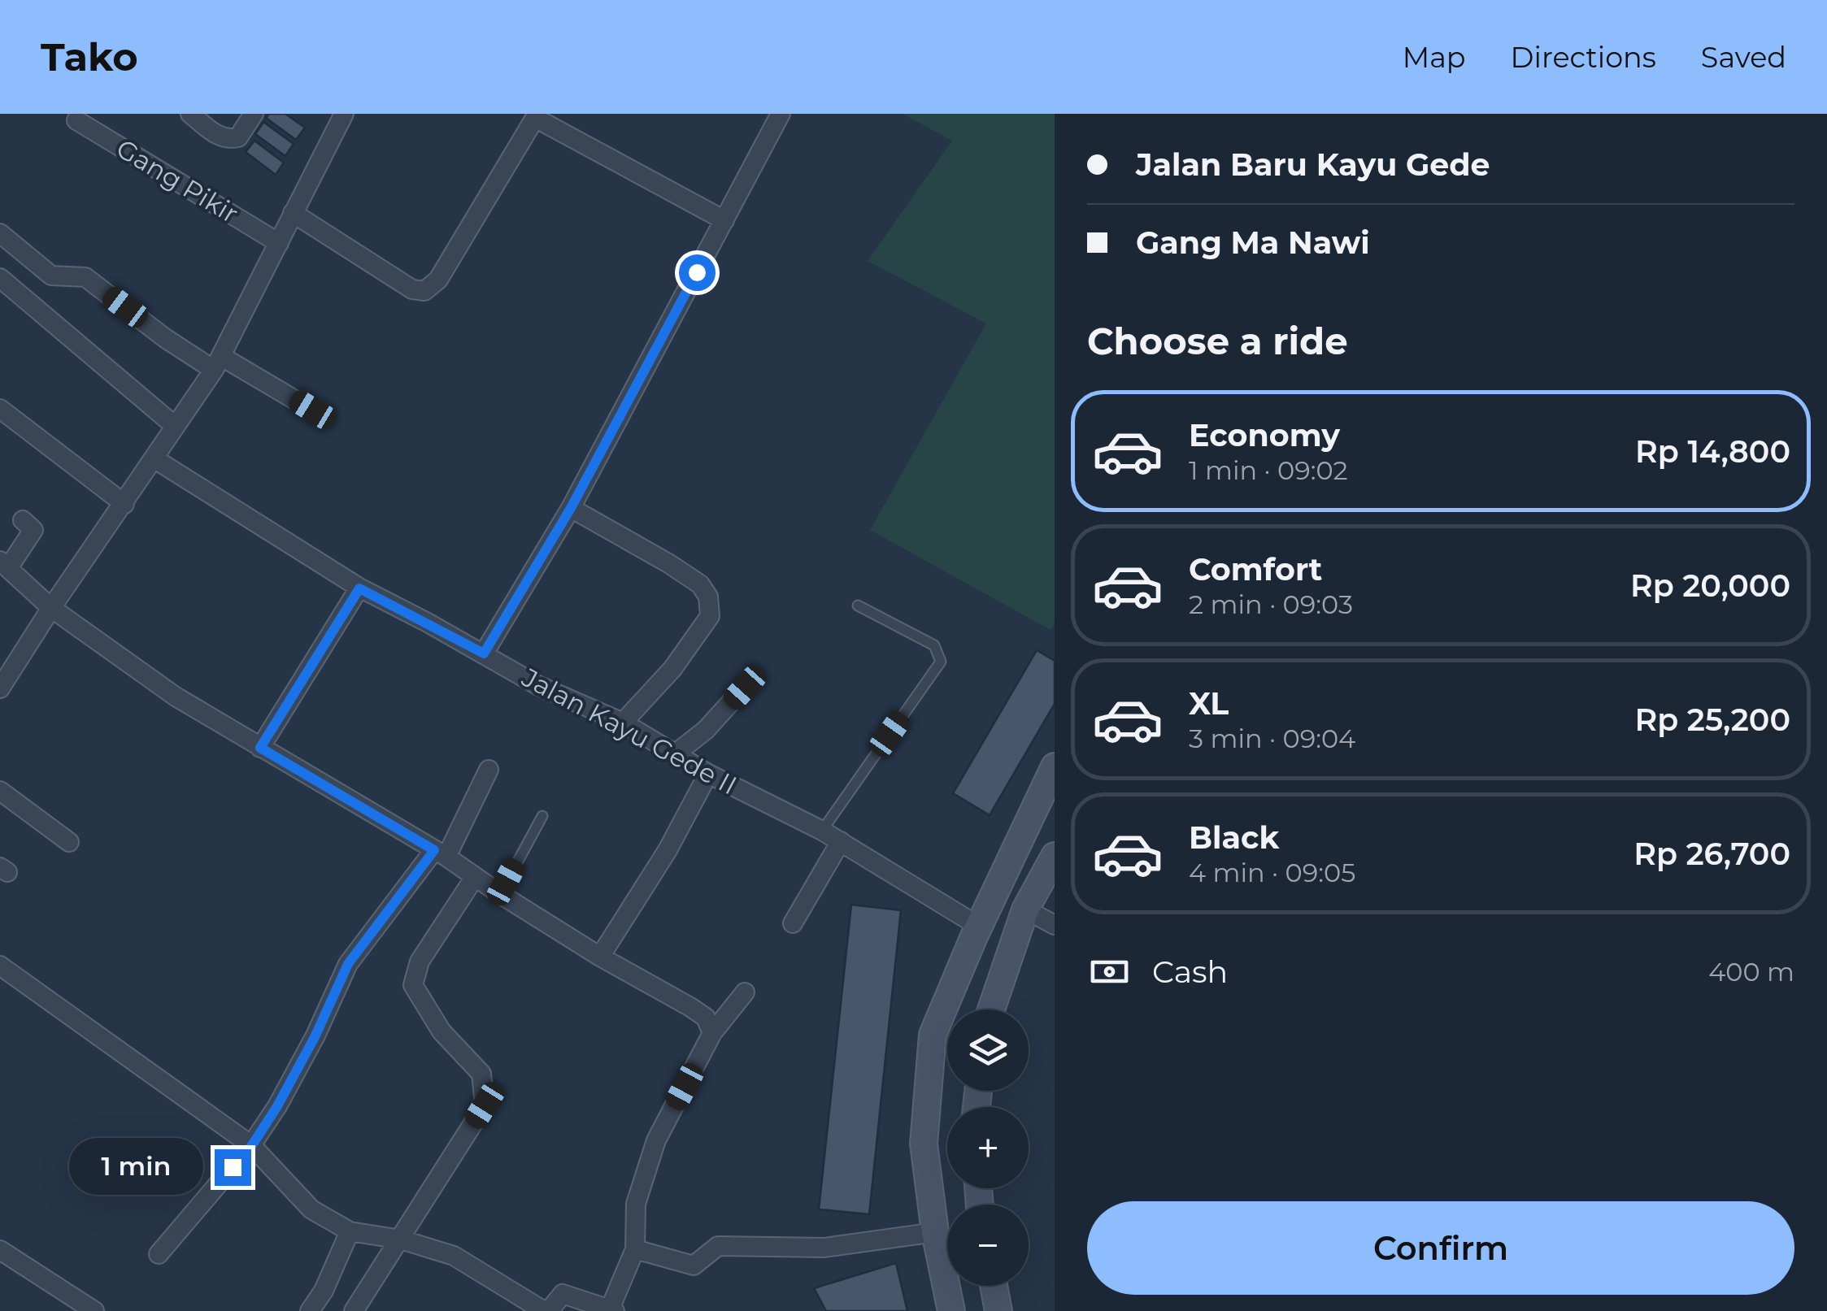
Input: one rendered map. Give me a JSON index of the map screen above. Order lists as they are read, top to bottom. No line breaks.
{"streets":{"street":["Gang Pikir","Jalan Kayu Gede II"]},"page":{"header":"Tako","nav":["Map","Directions","Saved"],"banner":["Jalan Baru Kayu Gede","Gang Ma Nawi"],"heading":"Choose a ride","list":[{"name":"Economy","note":"1 min · 09:02","value":"Rp 14,800"},{"name":"Comfort","note":"2 min · 09:03","value":"Rp 20,000"},{"name":"XL","note":"3 min · 09:04","value":"Rp 25,200"},{"name":"Black","note":"4 min · 09:05","value":"Rp 26,700"}],"pay":["Cash","400 m"],"map_buttons":["+","−"],"bubble":"1 min","buttons":"Confirm"}}
